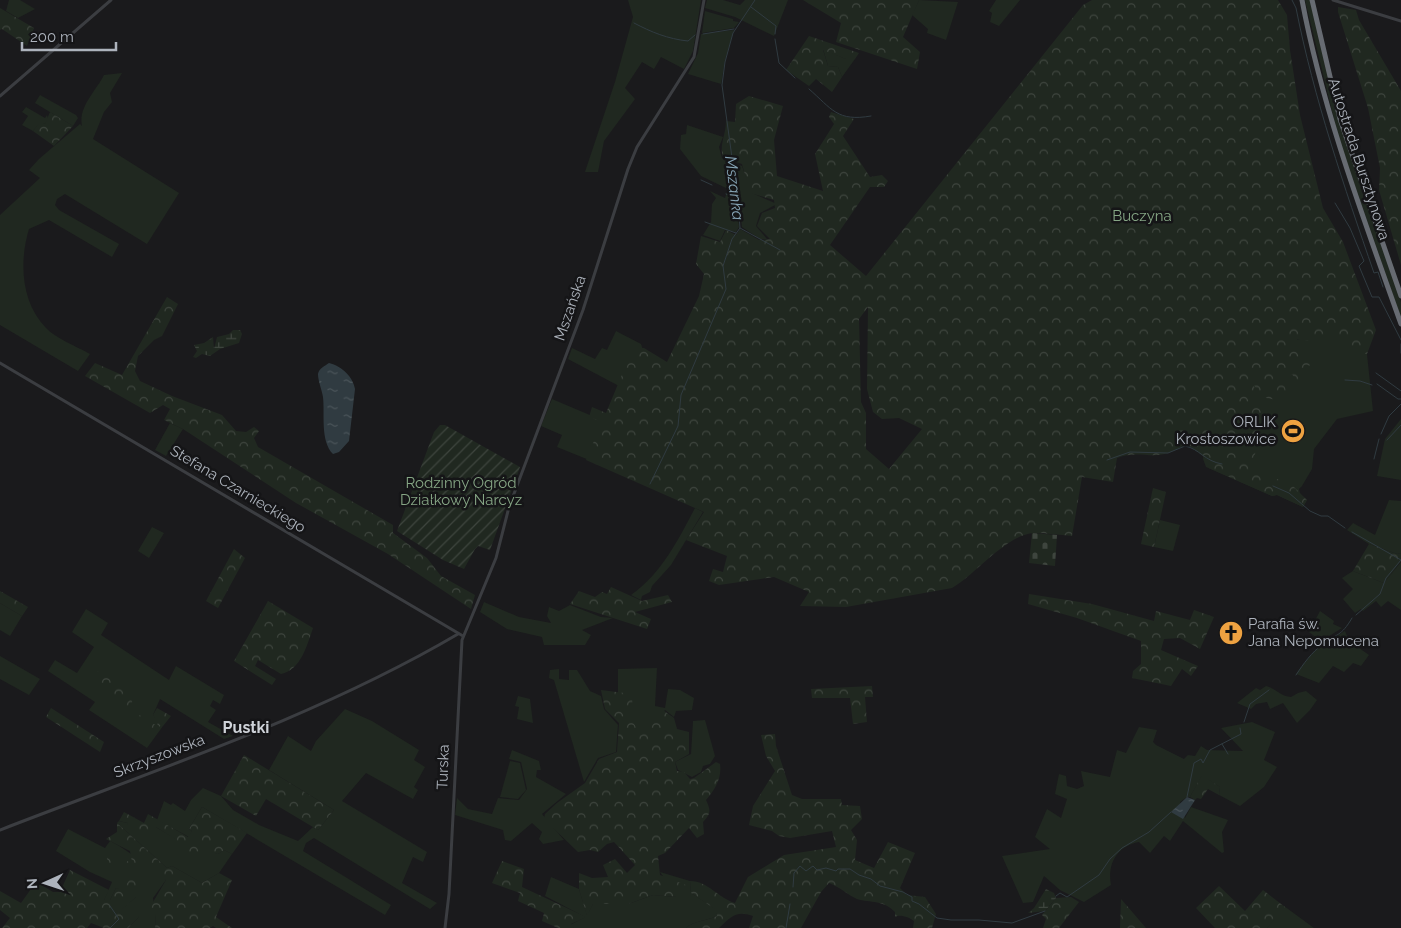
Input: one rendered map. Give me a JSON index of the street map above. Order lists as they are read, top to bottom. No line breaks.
{"streets":{"highway":["Autostrada Bursztynowa"],"street":["Mszańska","Stefana Czarnieckiego","Skrzyszowska","Turska"]},"crossings":[["Mszańska","Stefana Czarnieckiego"],["Mszańska","Turska"],["Stefana Czarnieckiego","Skrzyszowska"],["Stefana Czarnieckiego","Turska"]],"districts":["Pustki"],"water":["Mszanka"],"parks":["Buczyna","Rodzinny Ogród Działkowy Narcyz"],"places":{"sports":["ORLIK Krostoszowice"],"church":["Parafia św. Jana Nepomucena"]},"scale_bar":"200 m","north":"left"}
